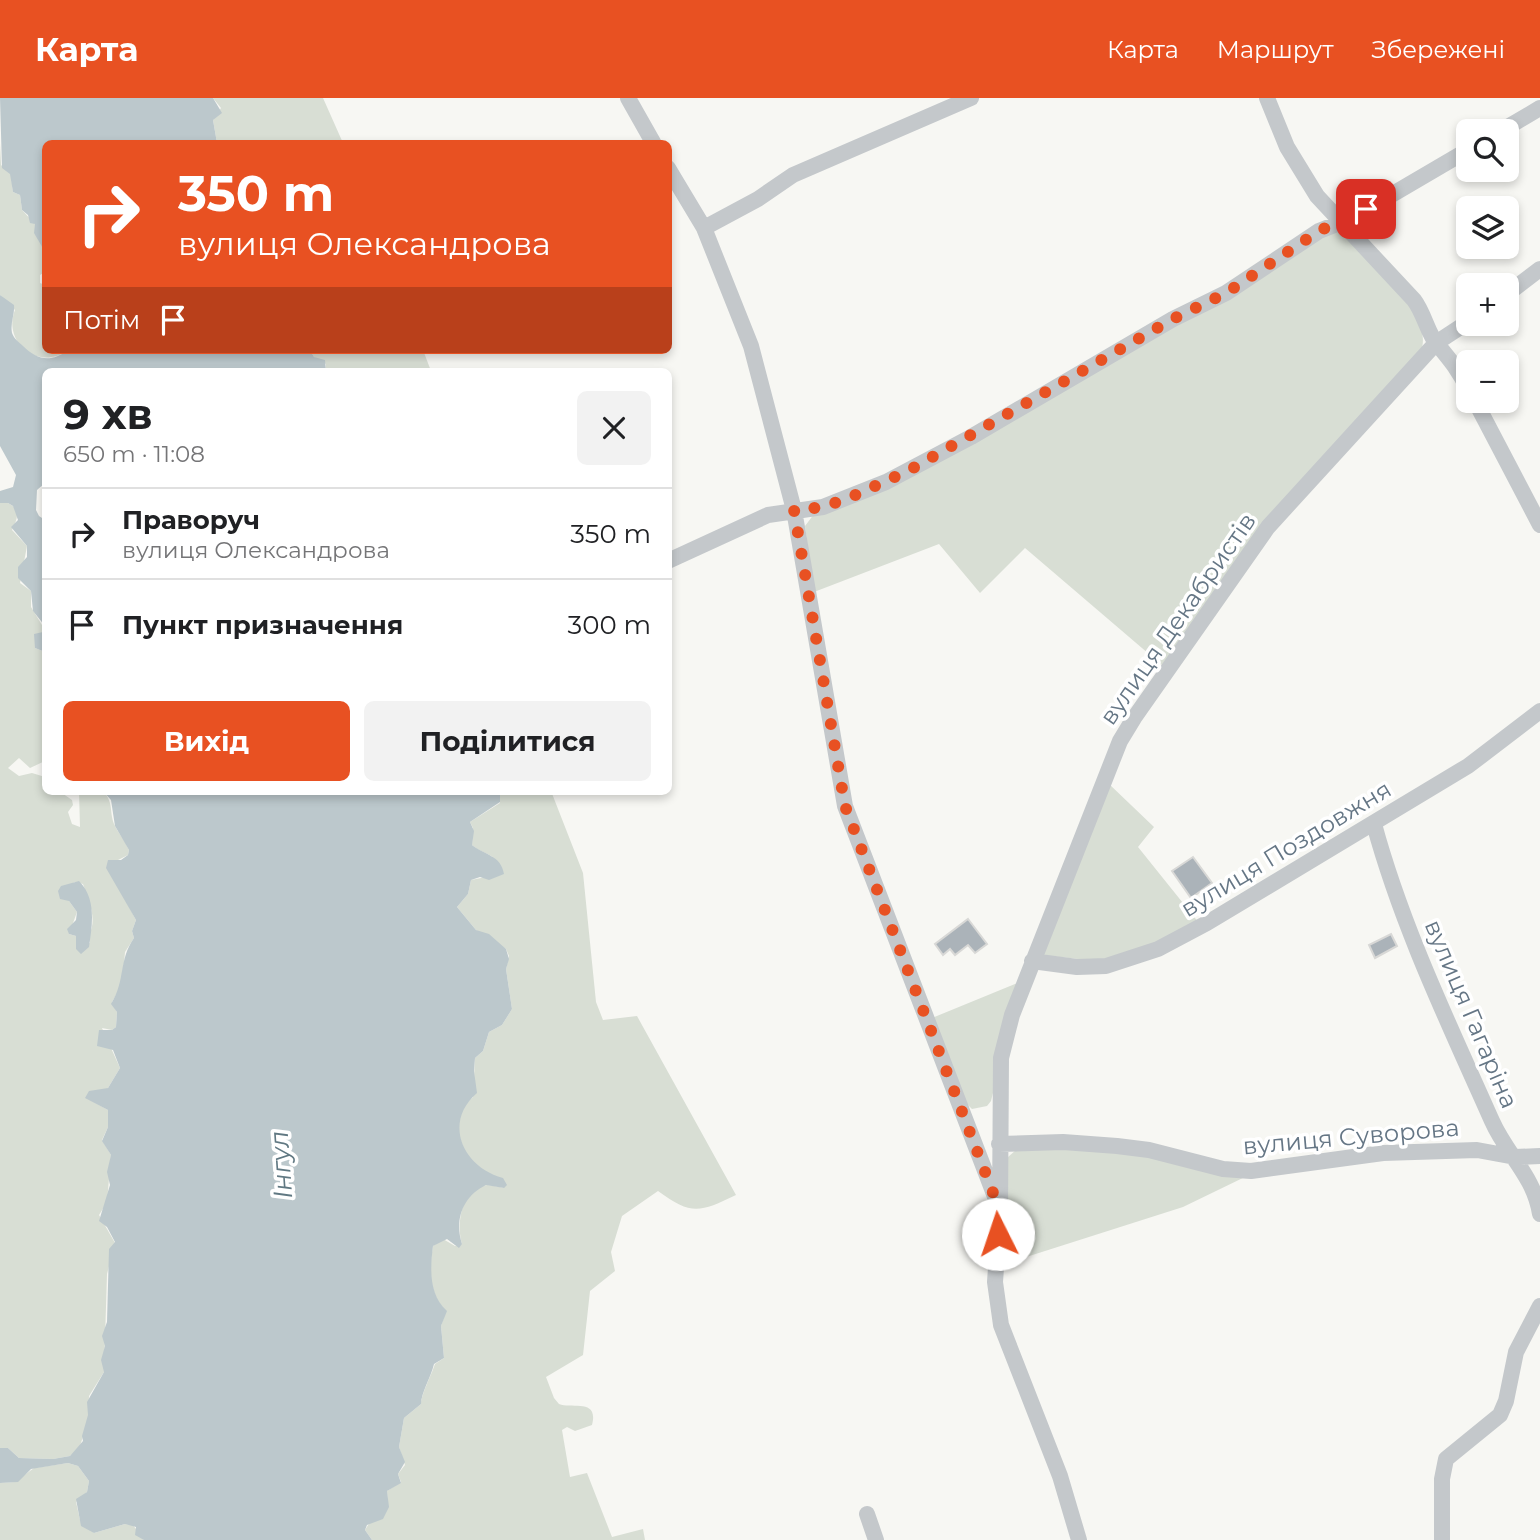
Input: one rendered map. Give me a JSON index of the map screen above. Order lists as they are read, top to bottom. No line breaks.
{"streets":{"street":["вулиця Декабристів","вулиця Поздовжня","вулиця Гагаріна","вулиця Суворова"]},"crossings":[["вулиця Декабристів","вулиця Поздовжня"],["вулиця Декабристів","вулиця Суворова"],["вулиця Поздовжня","вулиця Гагаріна"],["вулиця Гагаріна","вулиця Суворова"]],"water":["Інгул"],"page":{"header":"Карта","nav":["Карта","Маршрут","Збережені"],"map_buttons":["+","−"],"turn":["350 m","вулиця Олександрова"],"then":"Потім","heading":["9 хв","650 m · 11:08"],"list":[{"name":"Праворуч","note":"вулиця Олександрова","value":"350 m"},{"name":"Пункт призначення","value":"300 m"}],"buttons":["Вихід","Поділитися"]}}
